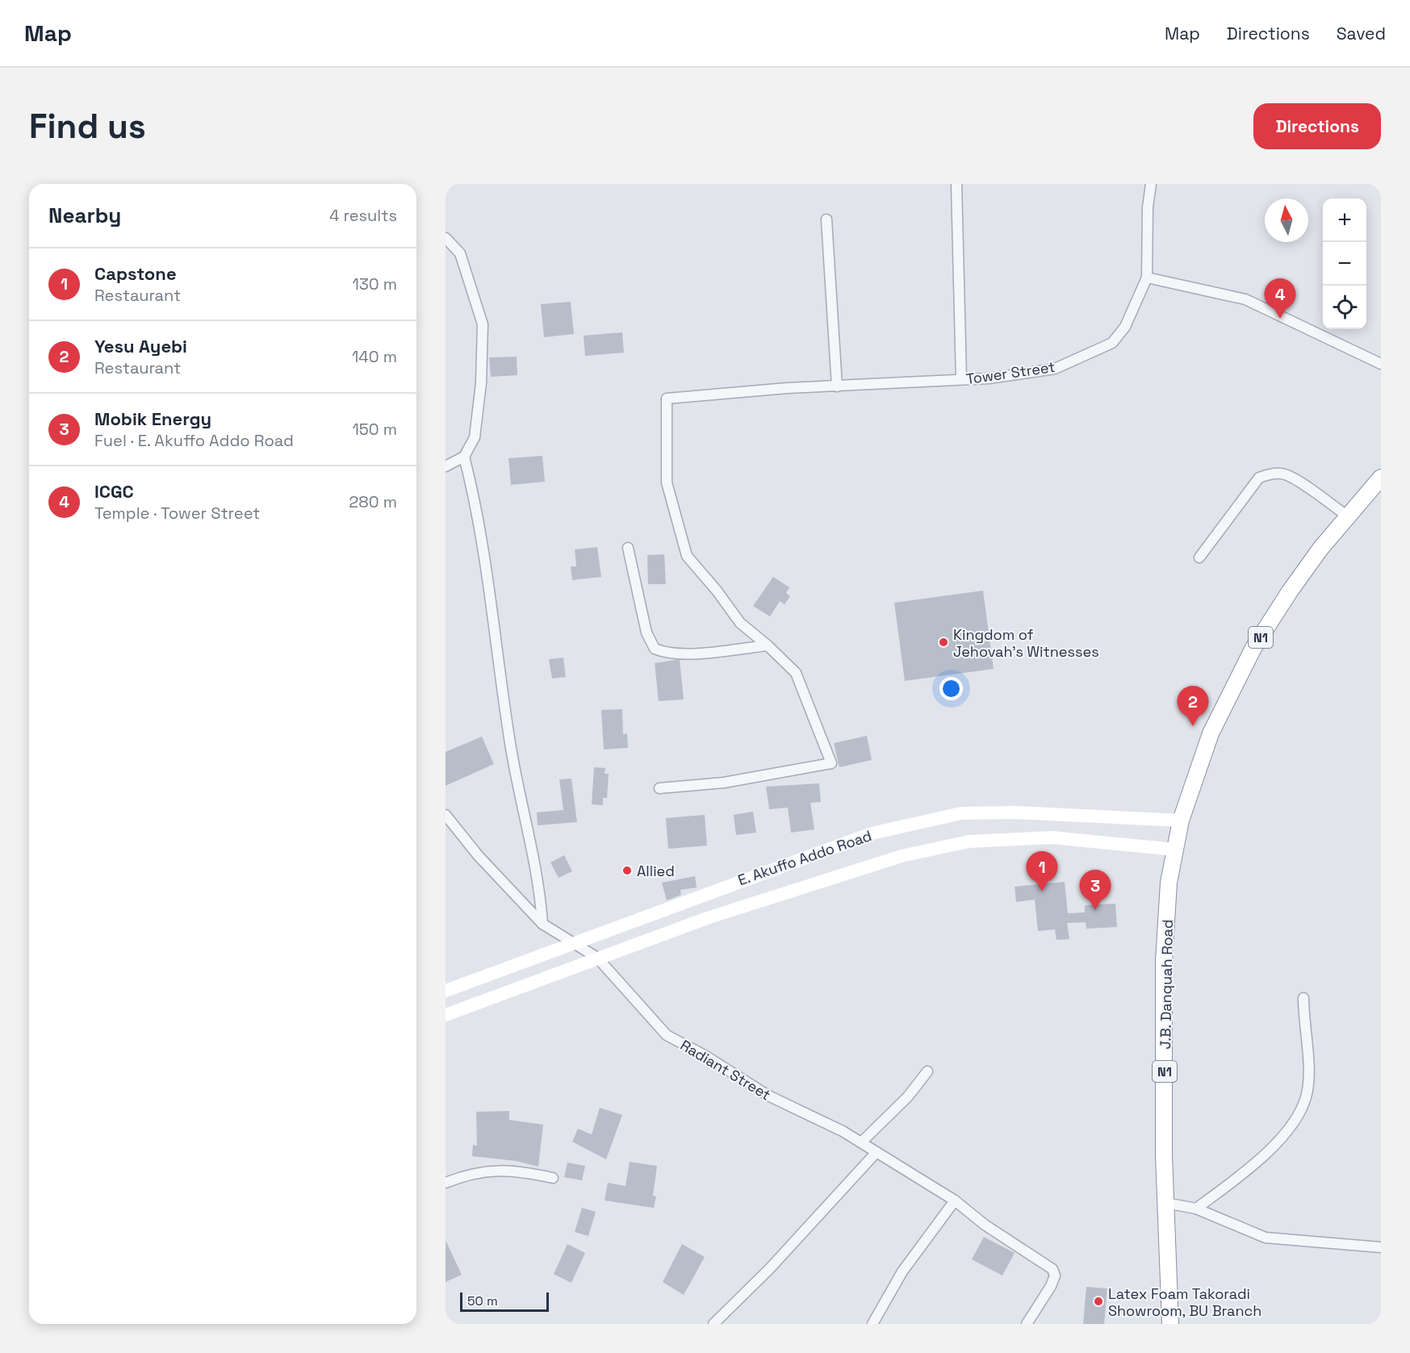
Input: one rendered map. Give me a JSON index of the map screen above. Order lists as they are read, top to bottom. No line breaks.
{"streets":{"highway":["N1","J.B. Danquah Road"],"main road":["E. Akuffo Addo Road"],"street":["Tower Street","Radiant Street"]},"crossings":[["N1","E. Akuffo Addo Road"],["N1","J.B. Danquah Road"],["E. Akuffo Addo Road","J.B. Danquah Road"],["E. Akuffo Addo Road","Radiant Street"]],"places":["Kingdom of Jehovah's Witnesses","Allied","Latex Foam Takoradi Showroom, BU Branch"],"scale_bar":"50 m","north":"top","page":{"header":"Map","nav":["Map","Directions","Saved"],"buttons":"Directions","title":"Find us","heading":["Nearby","4 results"],"map_buttons":["+","−"],"list":[{"mark":"1","name":"Capstone","note":"Restaurant","value":"130 m"},{"mark":"2","name":"Yesu Ayebi","note":"Restaurant","value":"140 m"},{"mark":"3","name":"Mobik Energy","note":"Fuel · E. Akuffo Addo Road","value":"150 m"},{"mark":"4","name":"ICGC","note":"Temple · Tower Street","value":"280 m"}],"pins":["4","2","1","3"],"scale":"50 m"}}
